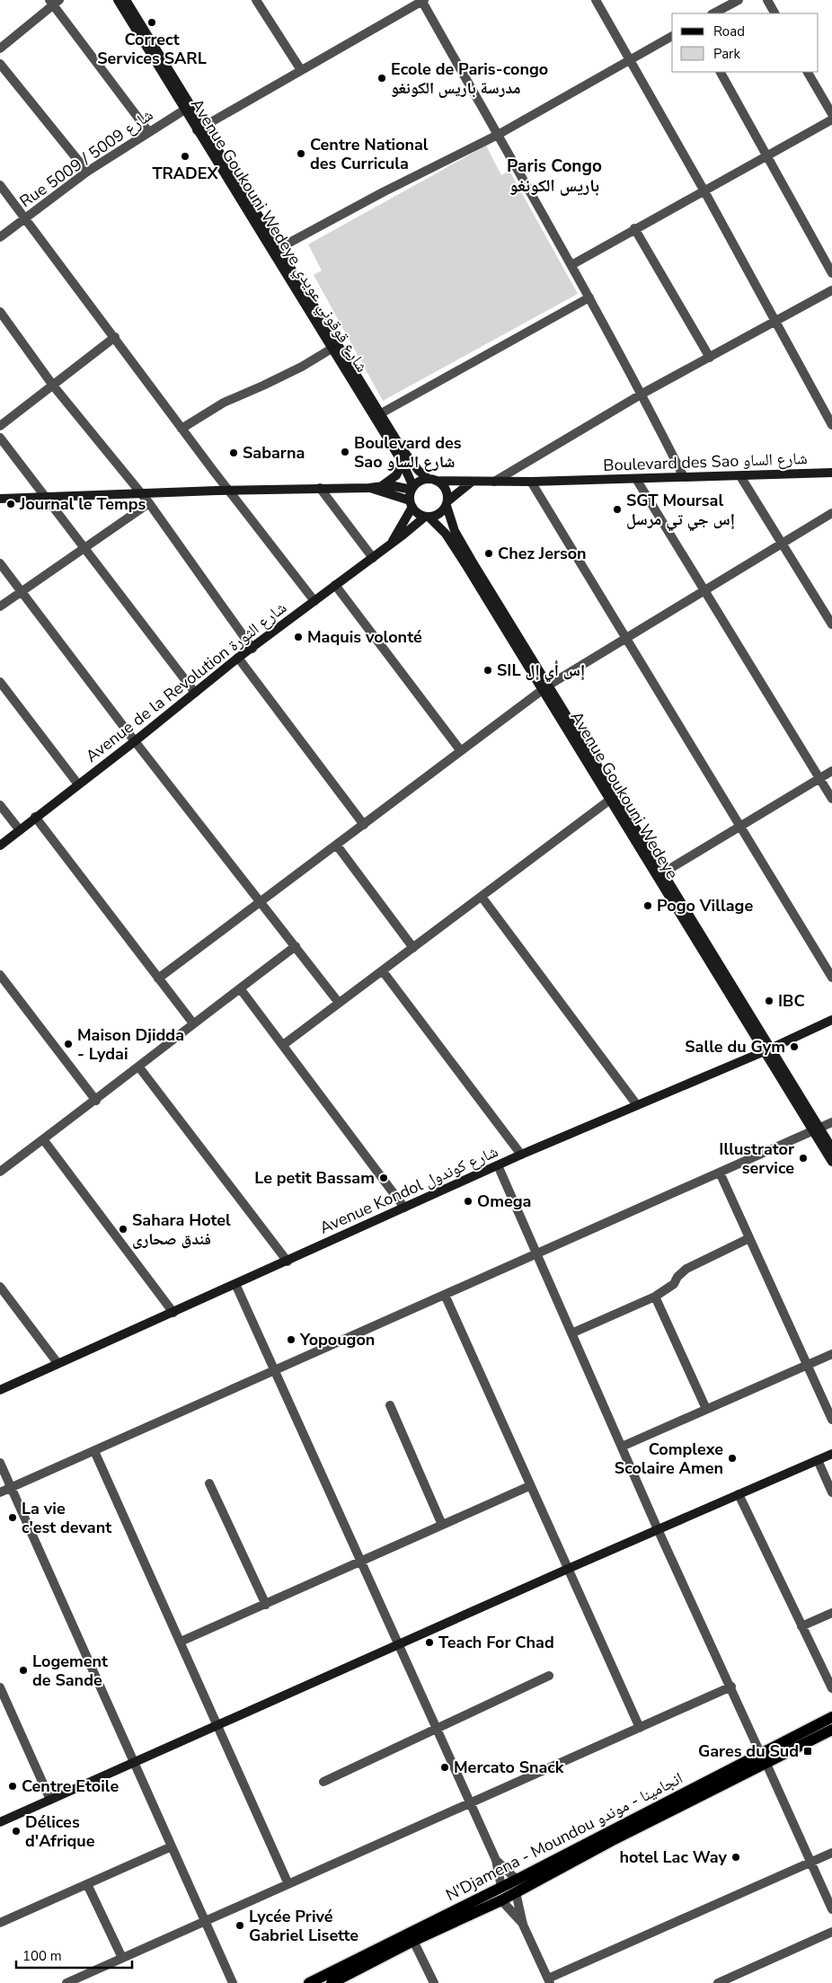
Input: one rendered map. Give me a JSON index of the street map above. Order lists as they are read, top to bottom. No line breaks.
{"streets":{"main road":["N'Djamena - Moundou انجامينا - موندو"],"street":["Rue 5009 / شارع 5009","Avenue Goukouni Wedeye شارع قوقوني عويدي","Boulevard des Sao شارع الساو","Avenue de la Revolution شارع الثورة","Avenue Goukouni Wedeye","Avenue Kondol شارع كوندول"]},"crossings":[["Rue 5009 / شارع 5009","Avenue Goukouni Wedeye شارع قوقوني عويدي"],["Avenue Goukouni Wedeye شارع قوقوني عويدي","Boulevard des Sao شارع الساو"],["Avenue Goukouni Wedeye شارع قوقوني عويدي","Avenue de la Revolution شارع الثورة"],["Avenue Goukouni Wedeye شارع قوقوني عويدي","Avenue Goukouni Wedeye"],["Boulevard des Sao شارع الساو","Avenue de la Revolution شارع الثورة"],["Boulevard des Sao شارع الساو","Avenue Goukouni Wedeye"],["Avenue de la Revolution شارع الثورة","Avenue Goukouni Wedeye"],["Avenue Goukouni Wedeye","Avenue Kondol شارع كوندول"]],"districts":["Paris Congo باريس الكونغو"],"places":{"other":["Correct Services SARL","Ecole de Paris-congo مدرسة باريس الكونغو","Centre National des Curricula","TRADEX","Boulevard des Sao شارع الساو","Sabarna","Journal le Temps","SGT Moursal إس جي تي مرسل","Chez Jerson","Maquis volonté","SIL إس أي إل","Pogo Village","IBC","Maison Djidda - Lydai","Salle du Gym","Illustrator service","Le petit Bassam","Omega","Sahara Hotel فندق صحارى","Yopougon","Complexe Scolaire Amen","La vie c'est devant","Teach For Chad","Logement de Sande","Mercato Snack","Centre Etoile","Délices d'Afrique","hotel Lac Way","Lycée Privé Gabriel Lisette"],"transit":["Gares du Sud"]},"legend":["Road","Park"],"scale_bar":"100 m"}
